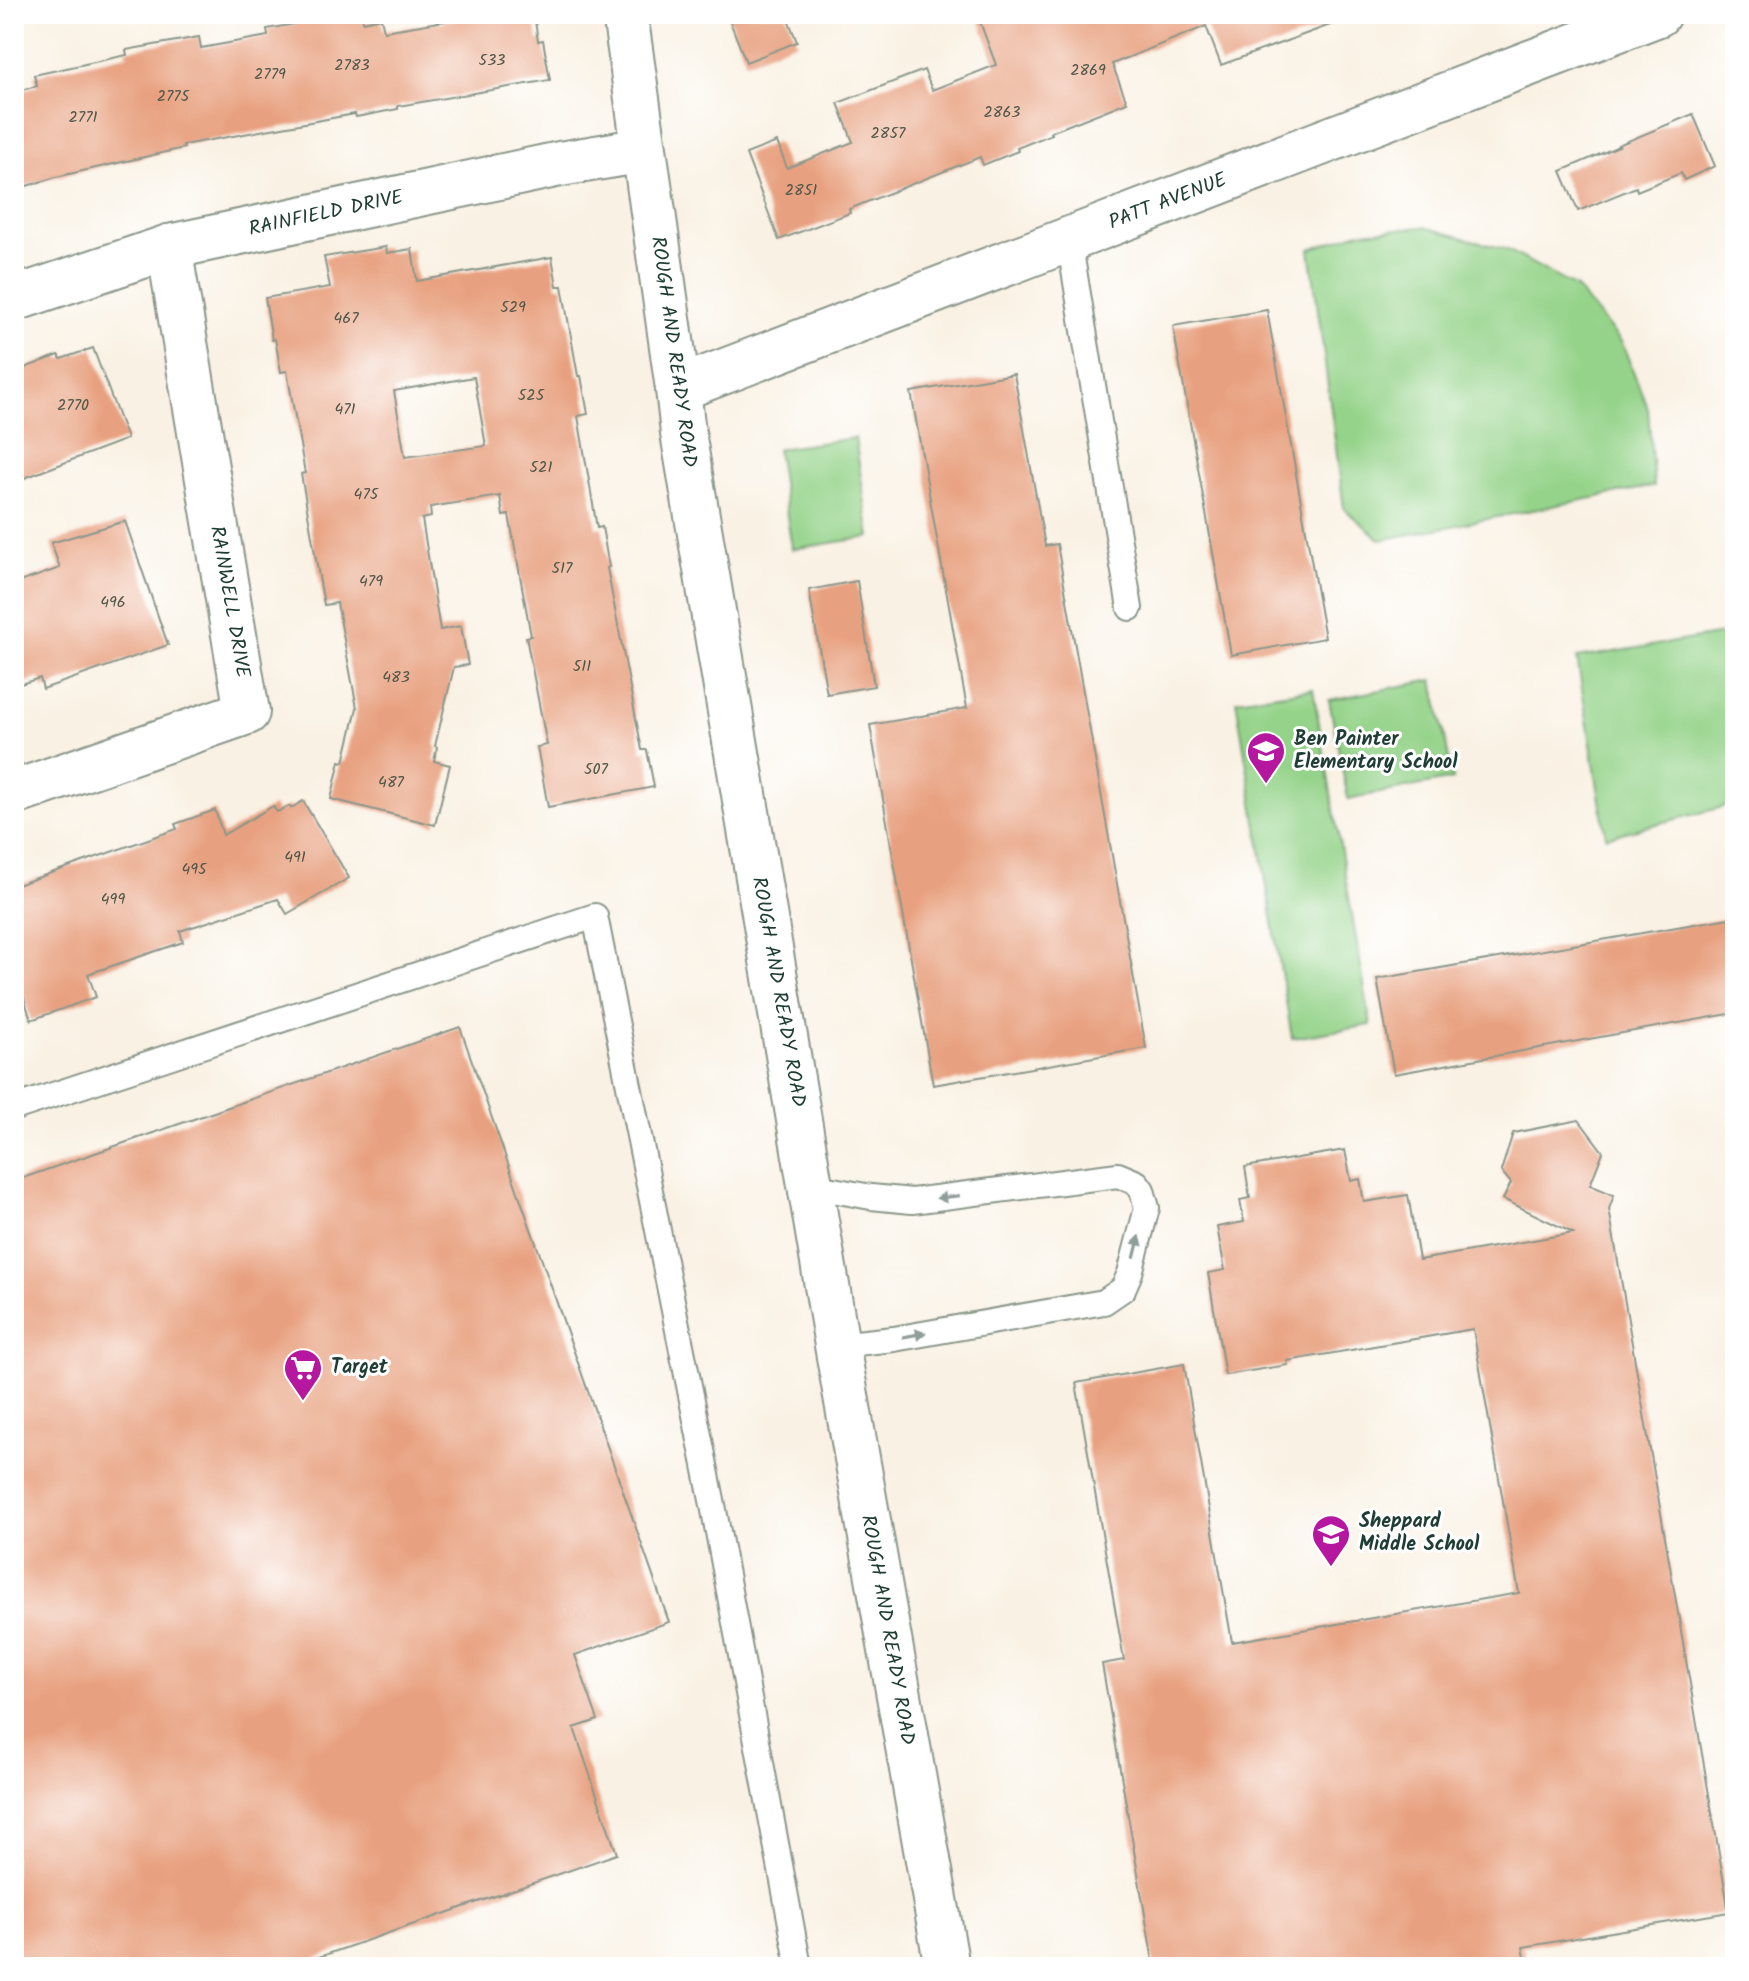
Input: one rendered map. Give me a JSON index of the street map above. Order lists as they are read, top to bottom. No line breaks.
{"streets":{"street":["PATT AVENUE","RAINFIELD DRIVE","ROUGH AND READY ROAD","RAINWELL DRIVE"]},"crossings":[["PATT AVENUE","ROUGH AND READY ROAD"],["RAINFIELD DRIVE","ROUGH AND READY ROAD"],["RAINFIELD DRIVE","RAINWELL DRIVE"]],"places":{"school or university":["Ben Painter Elementary School","Sheppard Middle School"],"supermarket":["Target"]},"house_numbers":["533","2783","2869","2779","2775","2863","2771","2857","2851","529","467","525","2770","471","521","475","517","479","496","511","483","507","487","491","495","499"]}
